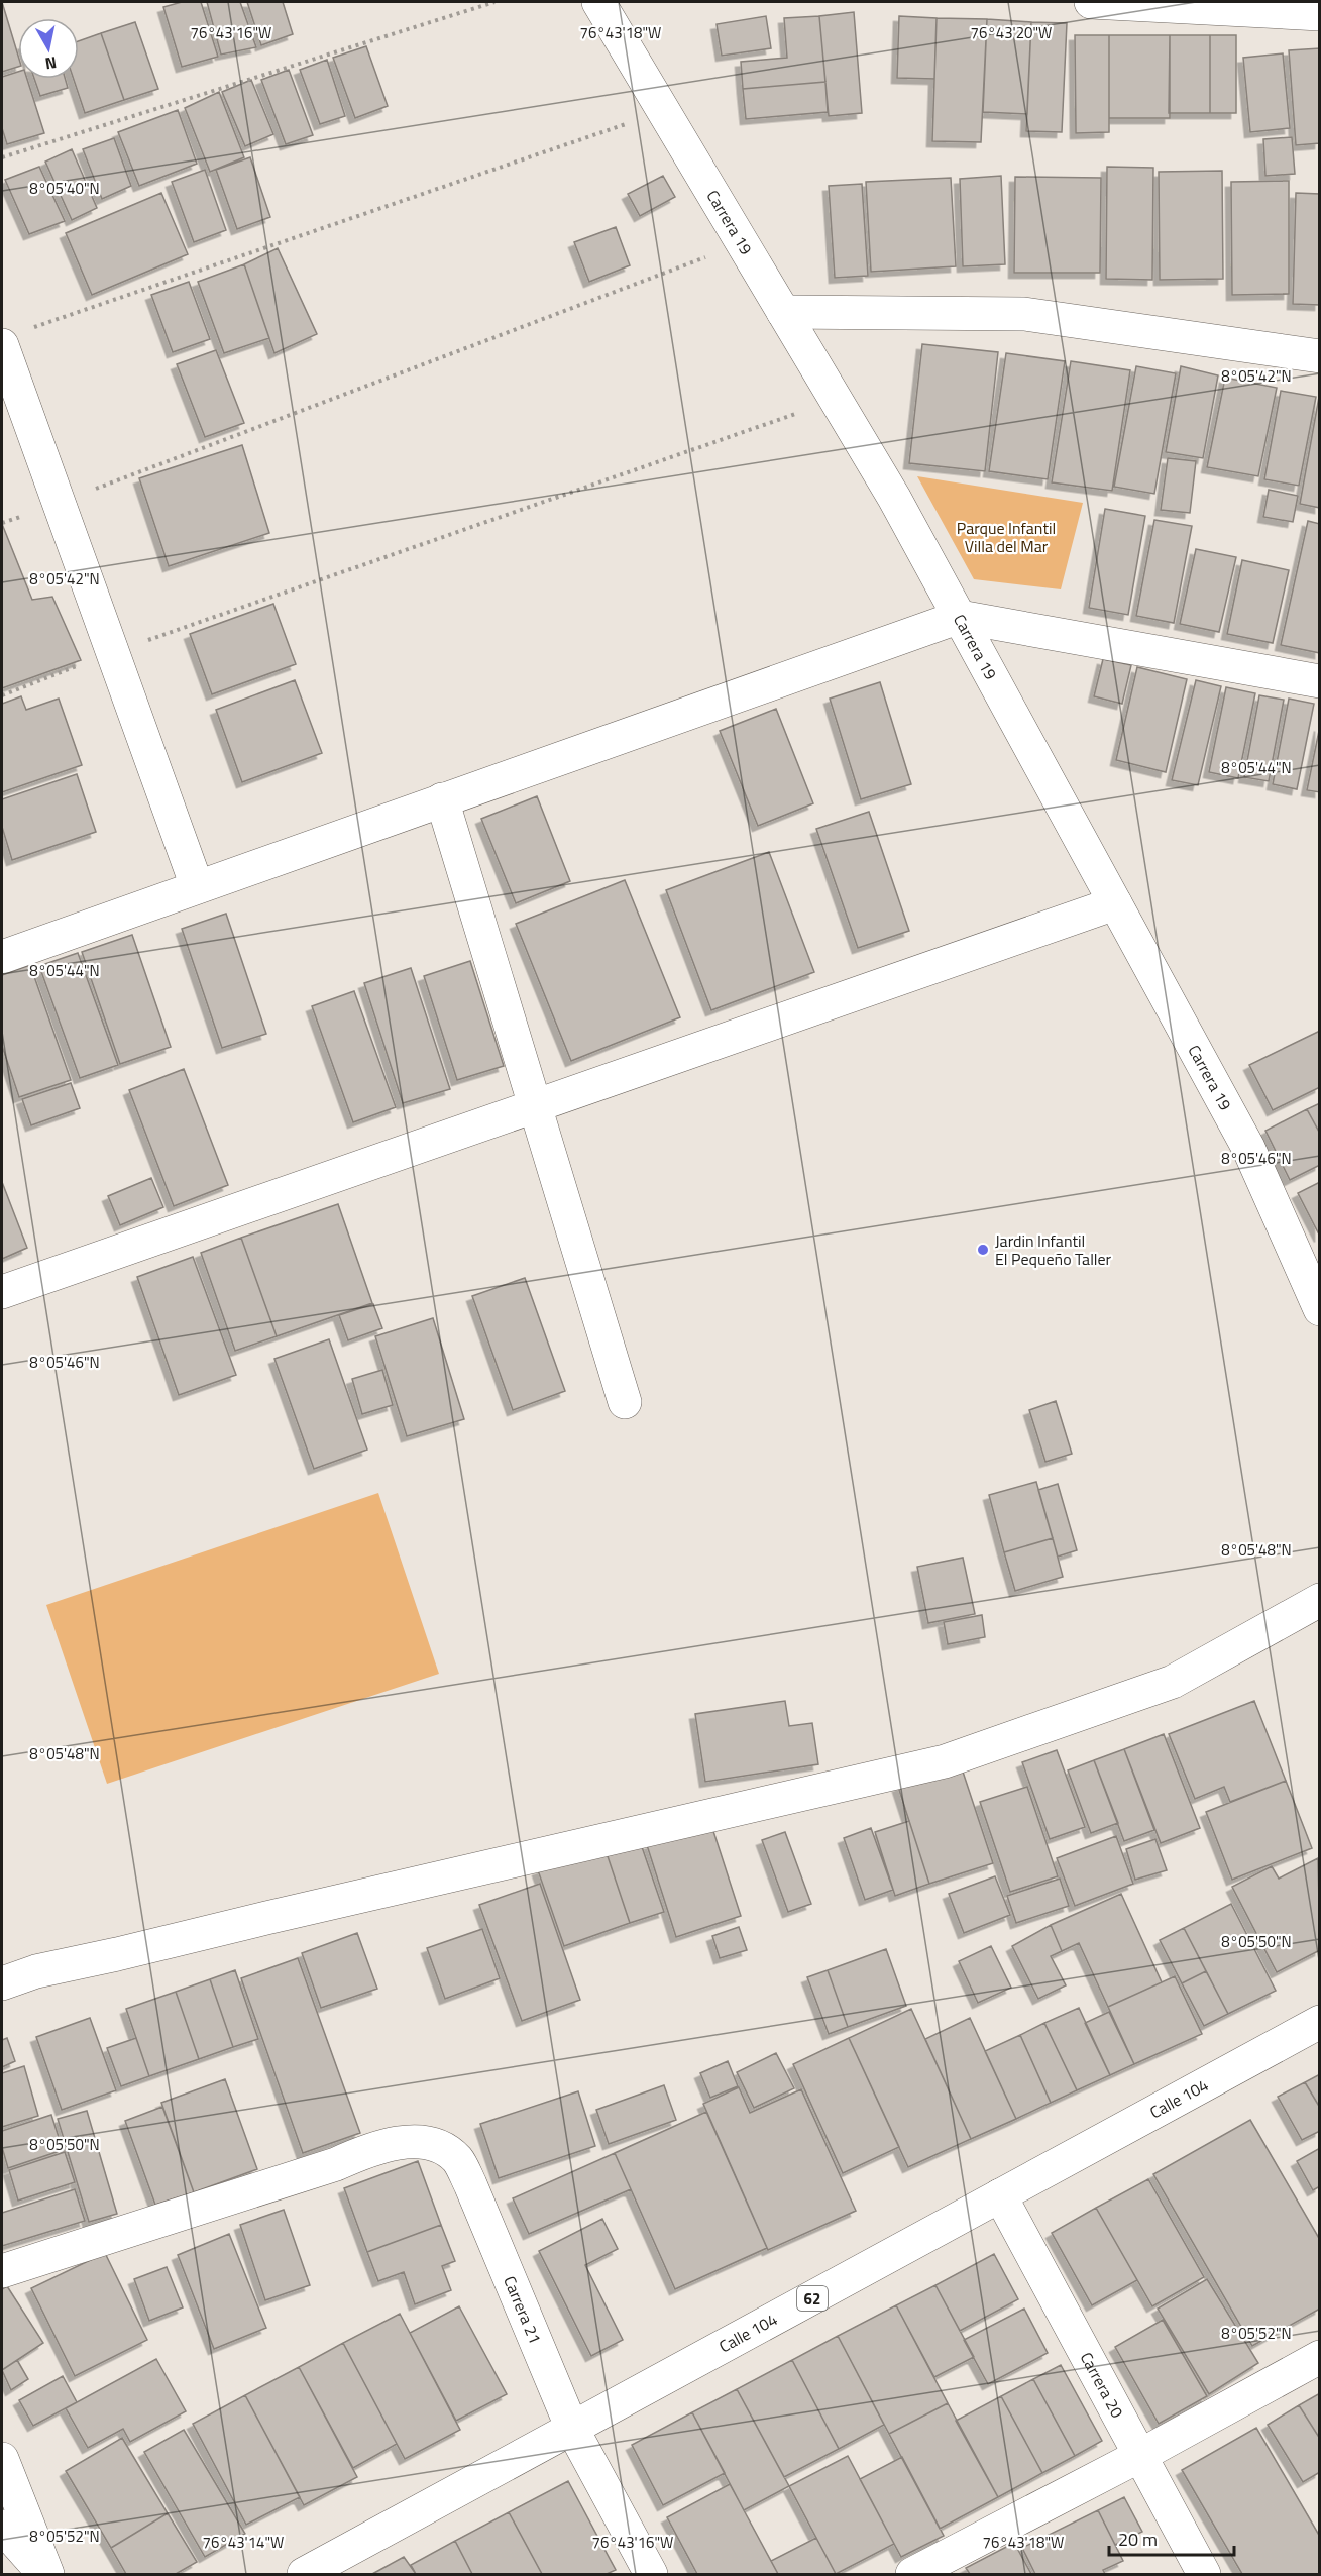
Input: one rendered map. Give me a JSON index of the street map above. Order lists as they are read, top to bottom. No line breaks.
{"streets":{"street":["Carrera 19","Calle 104","62","Carrera 21","Carrera 20"]},"crossings":[["Calle 104","Carrera 21"],["Calle 104","Carrera 20"]],"parks":["Parque Infantil Villa del Mar"],"places":["Jardin Infantil El Pequeño Taller"],"scale_bar":"20 m","north":"bottom","coordinates":["76°43'16\"W","76°43'18\"W","76°43'20\"W","8°05'40\"N","8°05'42\"N","8°05'44\"N","8°05'46\"N","8°05'48\"N","8°05'50\"N","8°05'52\"N","76°43'14\"W"]}
